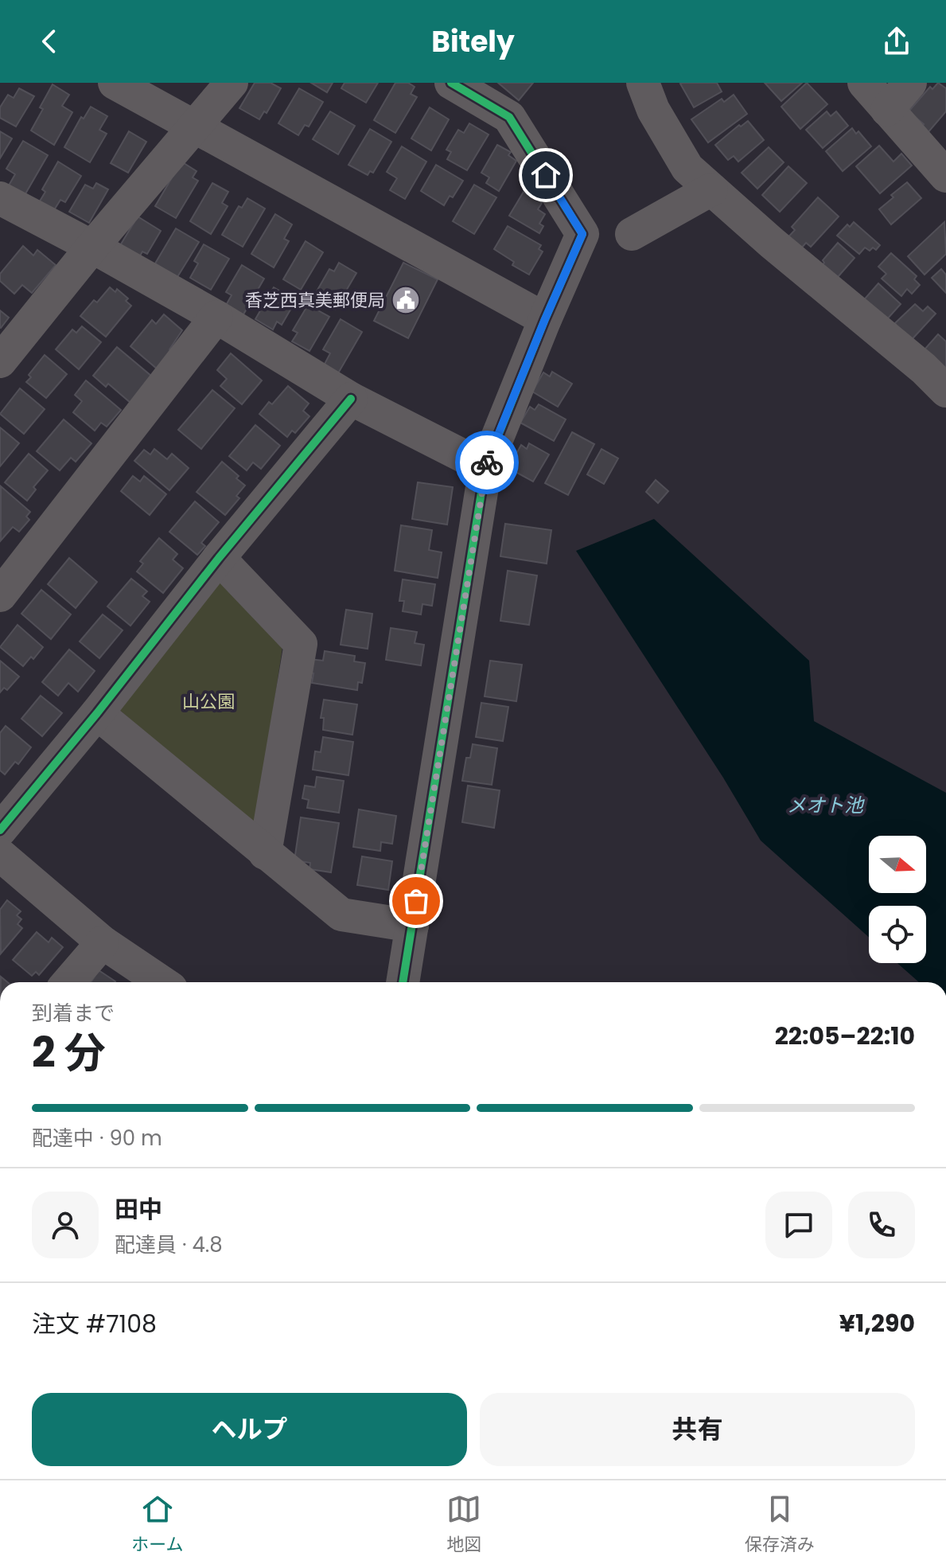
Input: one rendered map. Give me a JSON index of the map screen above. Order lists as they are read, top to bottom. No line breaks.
{"water":["メオト池"],"parks":["山公園"],"places":{"public building":["香芝西真美郵便局"]},"north":"right","page":{"header":"Bitely","heading":["2 分","到着まで","22:05–22:10"],"panel":["田中","配達員 · 4.8","注文 #7108","¥1,290"],"bar":"配達中 · 90 m","buttons":["ヘルプ","共有"],"tabs":["ホーム","地図","保存済み"]}}
